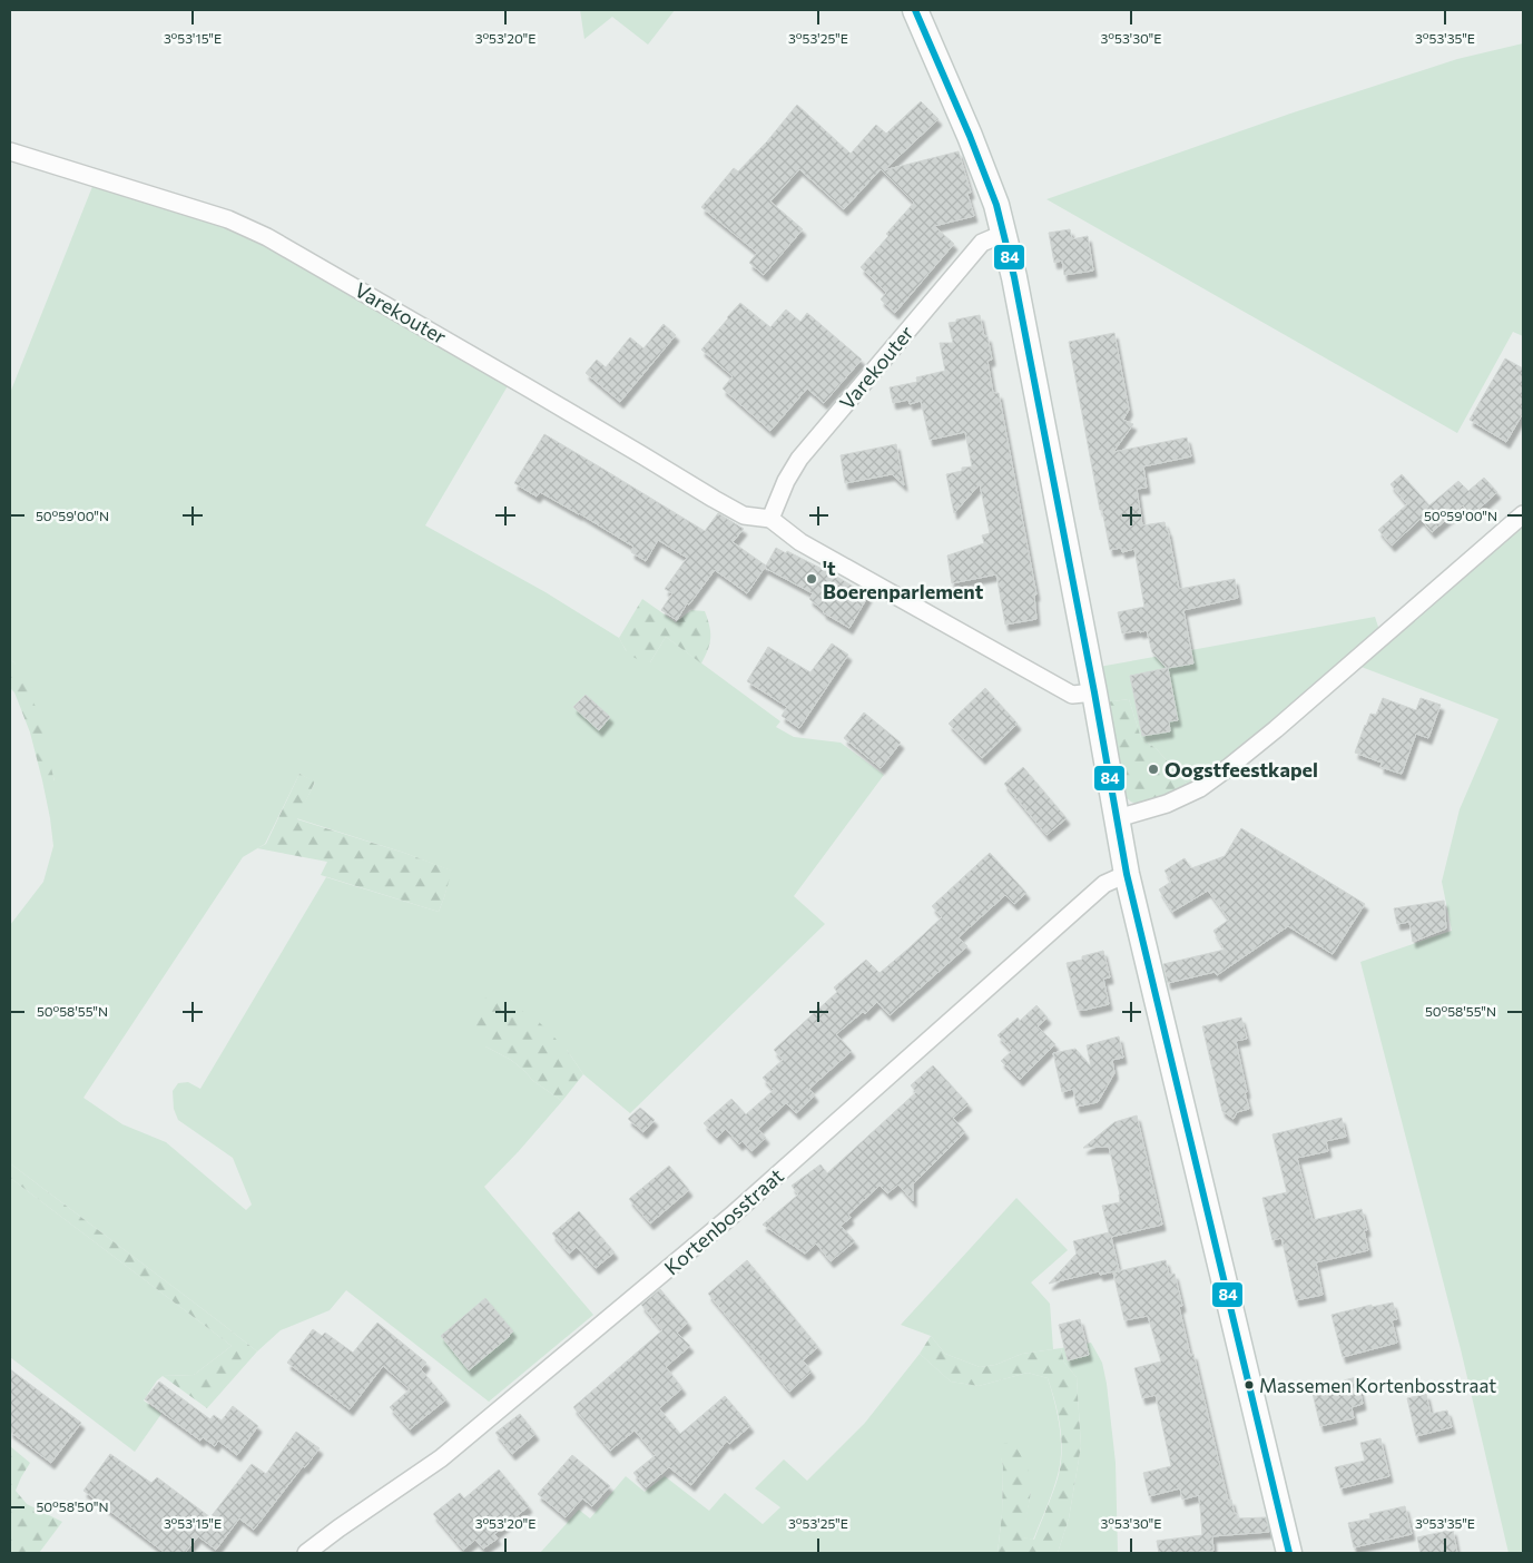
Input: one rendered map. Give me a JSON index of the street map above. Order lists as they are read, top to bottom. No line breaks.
{"streets":{"street":["Varekouter","Kortenbosstraat"]},"places":["'t Boerenparlement","Oogstfeestkapel","Massemen Kortenbosstraat"],"lines":["transit line 84"],"coordinates":["3°53'15\"E","3°53'20\"E","3°53'25\"E","3°53'30\"E","3°53'35\"E","50°59'00\"N","50°58'55\"N","50°58'50\"N"]}
